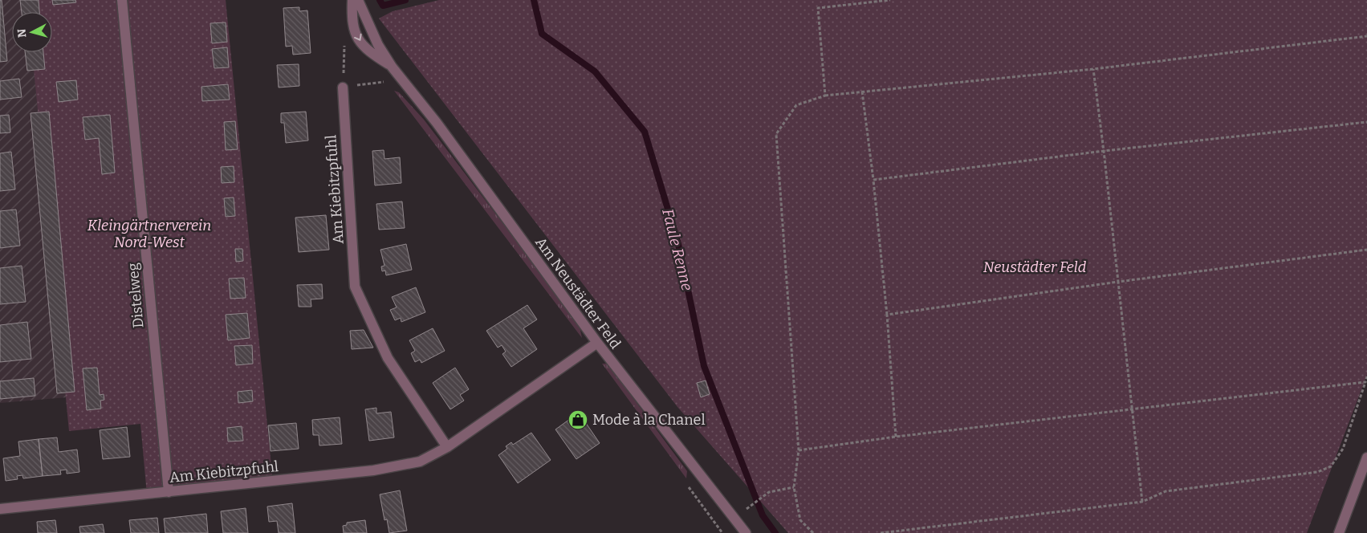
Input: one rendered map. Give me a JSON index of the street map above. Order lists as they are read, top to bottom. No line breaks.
{"streets":{"street":["Am Kiebitzpfuhl","Am Neustädter Feld","Distelweg"]},"crossings":[["Am Kiebitzpfuhl","Am Neustädter Feld"],["Am Kiebitzpfuhl","Distelweg"]],"water":["Faule Renne"],"parks":["Kleingärtnerverein Nord-West","Neustädter Feld"],"places":{"shop":["Mode à la Chanel"]},"north":"left"}
